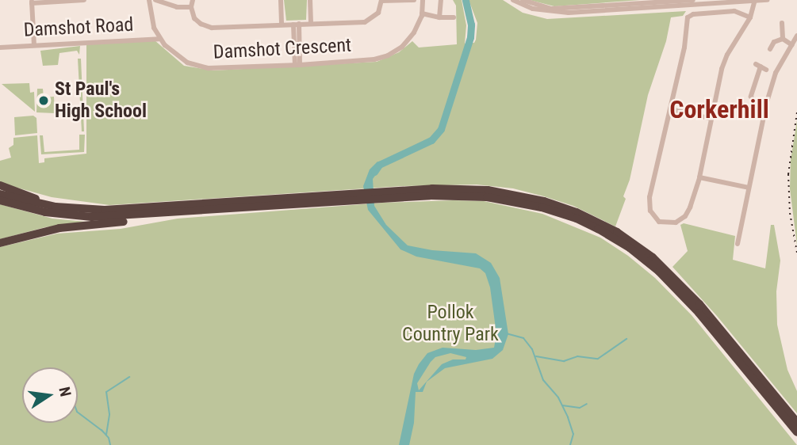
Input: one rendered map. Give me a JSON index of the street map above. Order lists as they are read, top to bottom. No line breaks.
{"streets":{"street":["Damshot Road","Damshot Crescent"]},"crossings":[["Damshot Road","Damshot Crescent"]],"districts":["Corkerhill"],"parks":["Pollok Country Park"],"places":["St Paul's High School"],"north":"right"}
